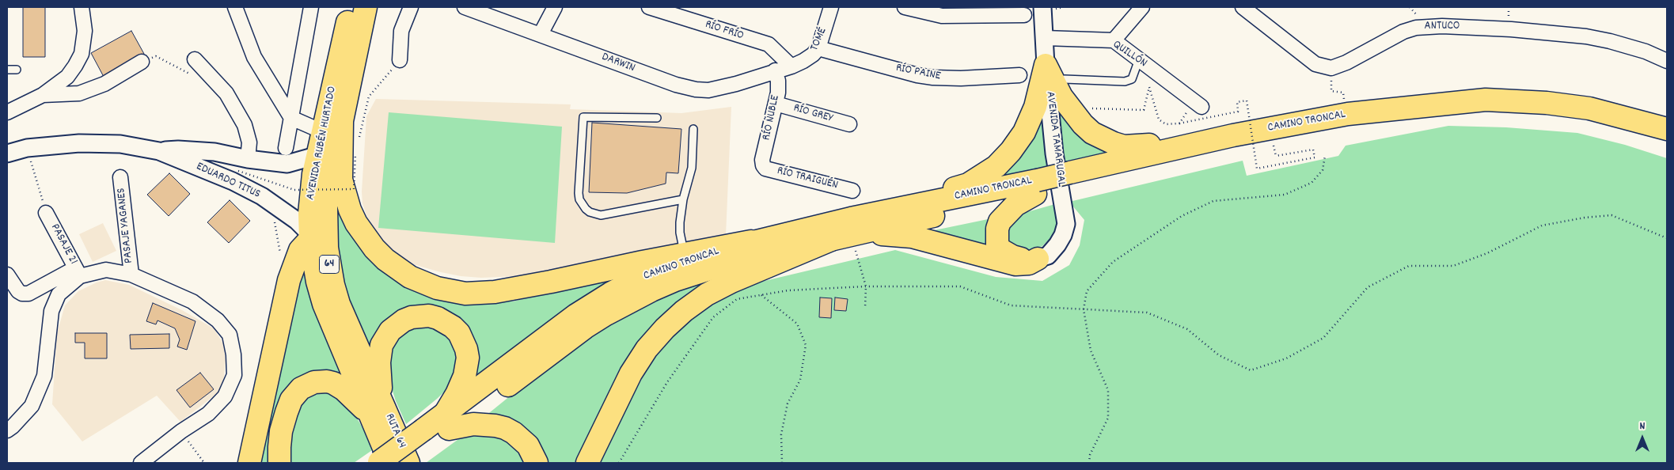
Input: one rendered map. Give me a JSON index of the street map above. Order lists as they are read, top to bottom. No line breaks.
{"streets":{"main road":["CAMINO TRONCAL","AVENIDA RUBÉN HURTADO","64","RUTA 64"],"street":["ANTUCO","RÍO FRÍO","TOMÉ","QUILLÓN","DARWIN","RÍO PAINE","RÍO GREY","RÍO ÑUBLE","AVENIDA TAMARUGAL","RÍO TRAIGUÉN","EDUARDO TITUS","PASAJE YAGANES","PASAJE 21"]},"crossings":[["RÍO FRÍO","TOMÉ"],["TOMÉ","DARWIN"],["TOMÉ","RÍO PAINE"],["TOMÉ","RÍO ÑUBLE"],["QUILLÓN","AVENIDA TAMARUGAL"],["DARWIN","RÍO ÑUBLE"],["RÍO GREY","RÍO ÑUBLE"],["RÍO ÑUBLE","RÍO TRAIGUÉN"],["CAMINO TRONCAL","RUTA 64"],["AVENIDA RUBÉN HURTADO","EDUARDO TITUS"],["AVENIDA RUBÉN HURTADO","RUTA 64"]],"north":"top"}
